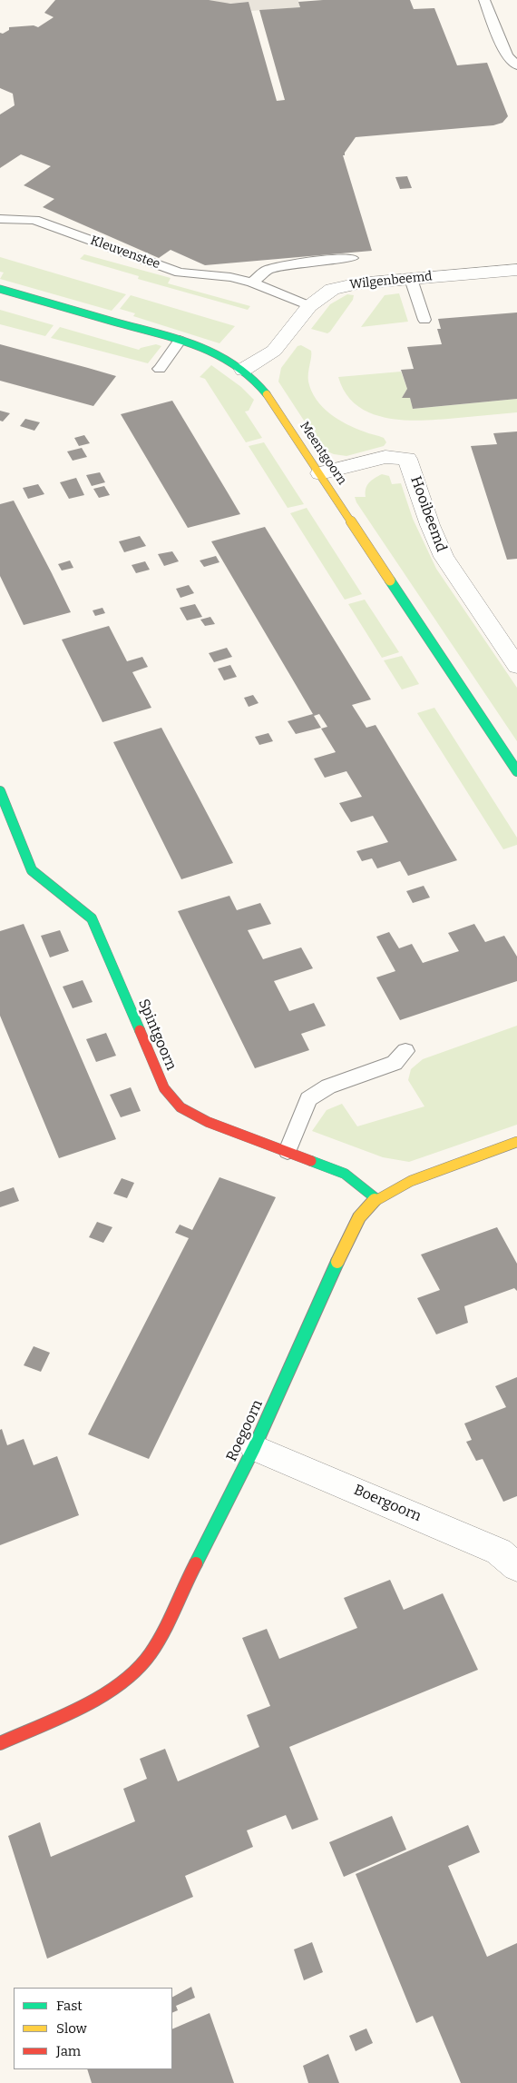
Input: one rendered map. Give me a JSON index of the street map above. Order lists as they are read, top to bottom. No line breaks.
{"streets":{"street":["Wilgenbeemd","Meentgoorn","Hooibeemd","Spintgoorn","Roegoorn","Boergoorn"],"lane":["Kleuvenstee"]},"crossings":[["Kleuvenstee","Wilgenbeemd"],["Wilgenbeemd","Meentgoorn"],["Meentgoorn","Hooibeemd"],["Spintgoorn","Roegoorn"],["Roegoorn","Boergoorn"]],"legend":["Fast","Slow","Jam"]}
